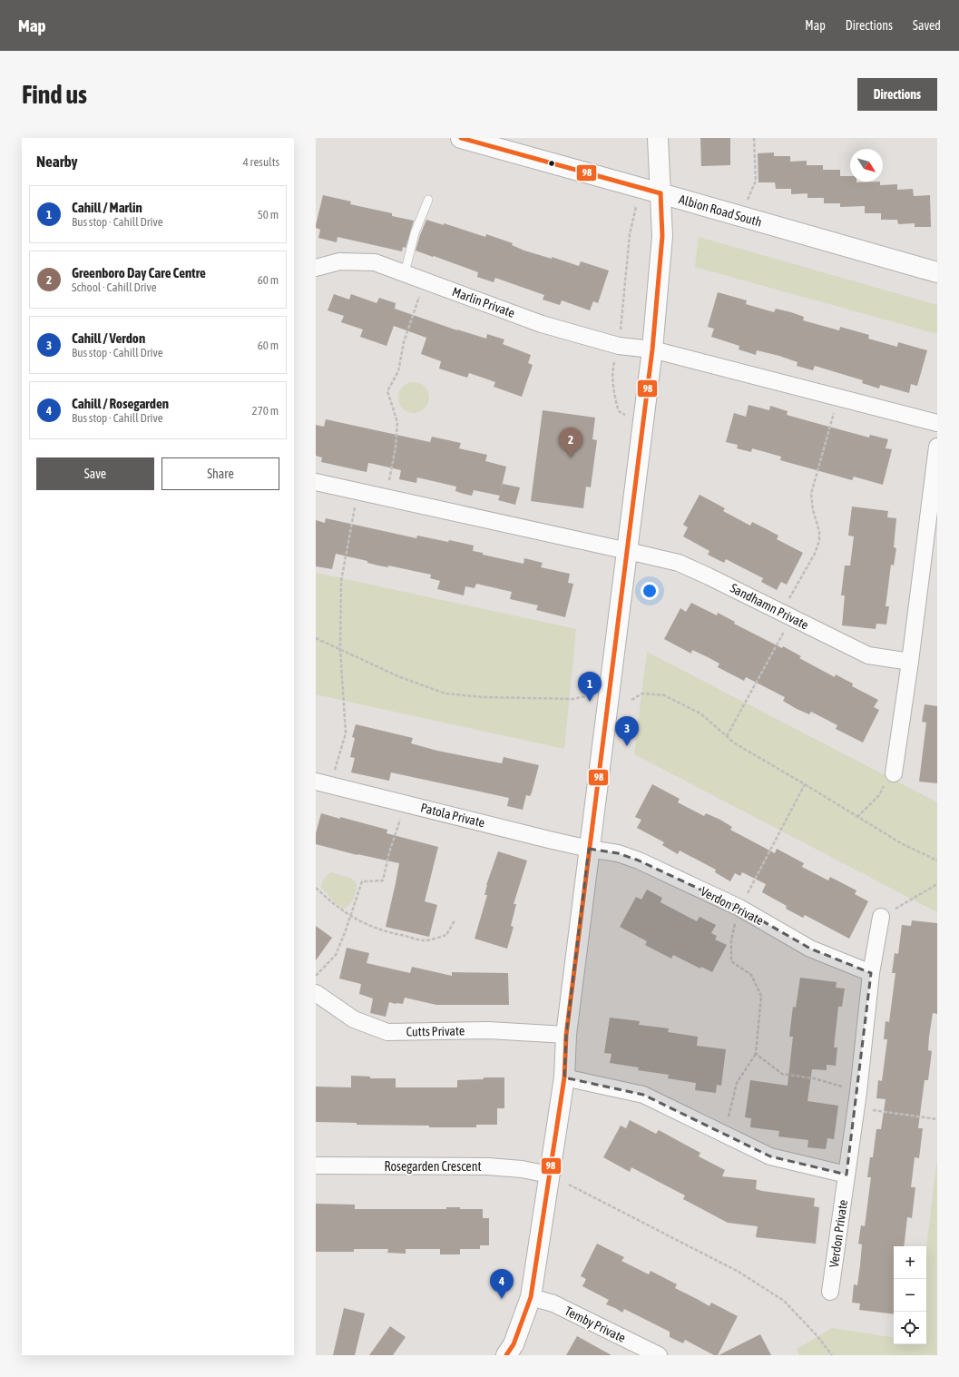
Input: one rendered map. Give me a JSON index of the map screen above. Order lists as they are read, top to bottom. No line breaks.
{"streets":{"street":["Albion Road South","Marlin Private","Sandhamn Private","Patola Private","Verdon Private","Cutts Private","Rosegarden Crescent","Temby Private"]},"crossings":[["Patola Private","Verdon Private"]],"lines":["transit line 98"],"north":"bottom right","page":{"header":"Map","nav":["Map","Directions","Saved"],"buttons":["Directions",["Save","Share"]],"title":"Find us","heading":["Nearby","4 results"],"list":[{"mark":"1","name":"Cahill / Marlin","note":"Bus stop · Cahill Drive","value":"50 m"},{"mark":"2","name":"Greenboro Day Care Centre","note":"School · Cahill Drive","value":"60 m"},{"mark":"3","name":"Cahill / Verdon","note":"Bus stop · Cahill Drive","value":"60 m"},{"mark":"4","name":"Cahill / Rosegarden","note":"Bus stop · Cahill Drive","value":"270 m"}],"pins":["2","1","3","4"],"map_buttons":["+","−"]}}
